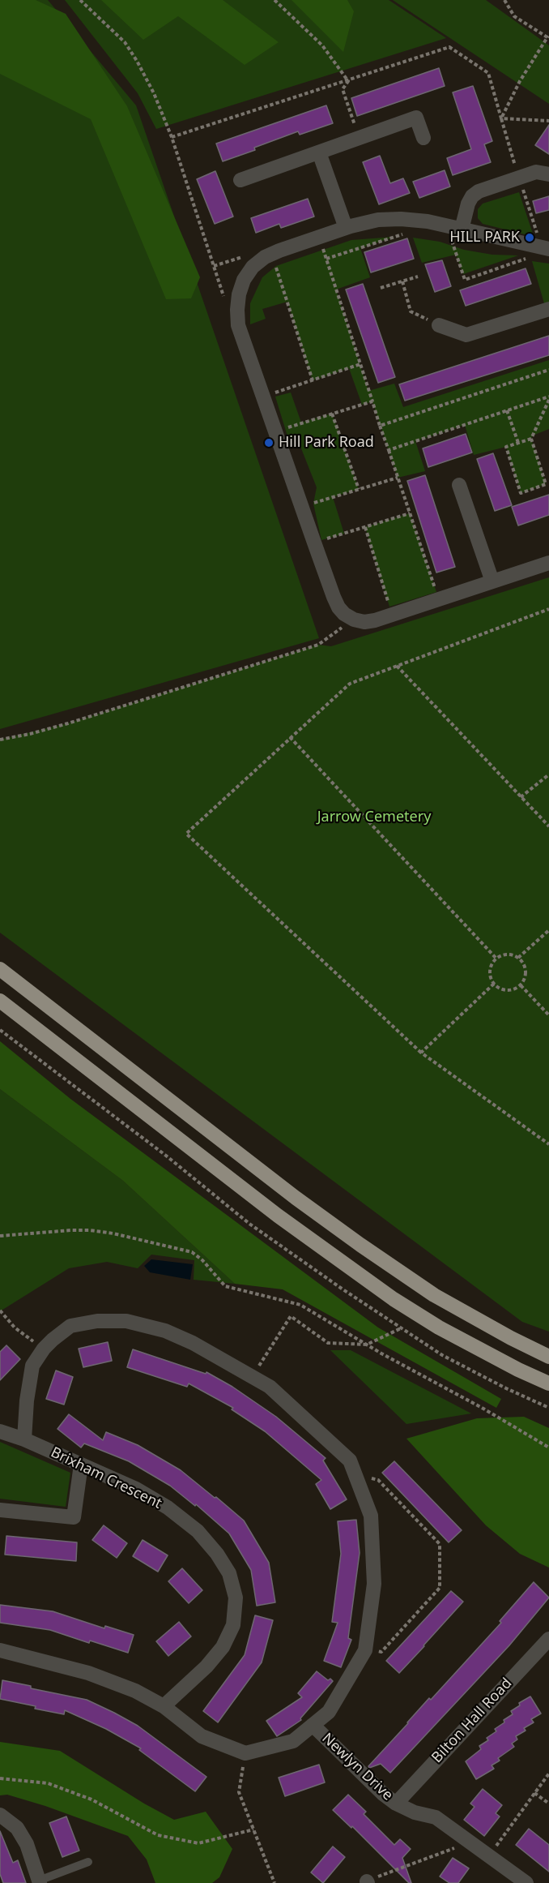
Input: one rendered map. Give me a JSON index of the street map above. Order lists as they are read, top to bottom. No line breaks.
{"streets":{"street":["Brixham Crescent","Bilton Hall Road","Newlyn Drive"]},"crossings":[["Bilton Hall Road","Newlyn Drive"]],"parks":["Jarrow Cemetery"],"places":["HILL PARK","Hill Park Road"]}
